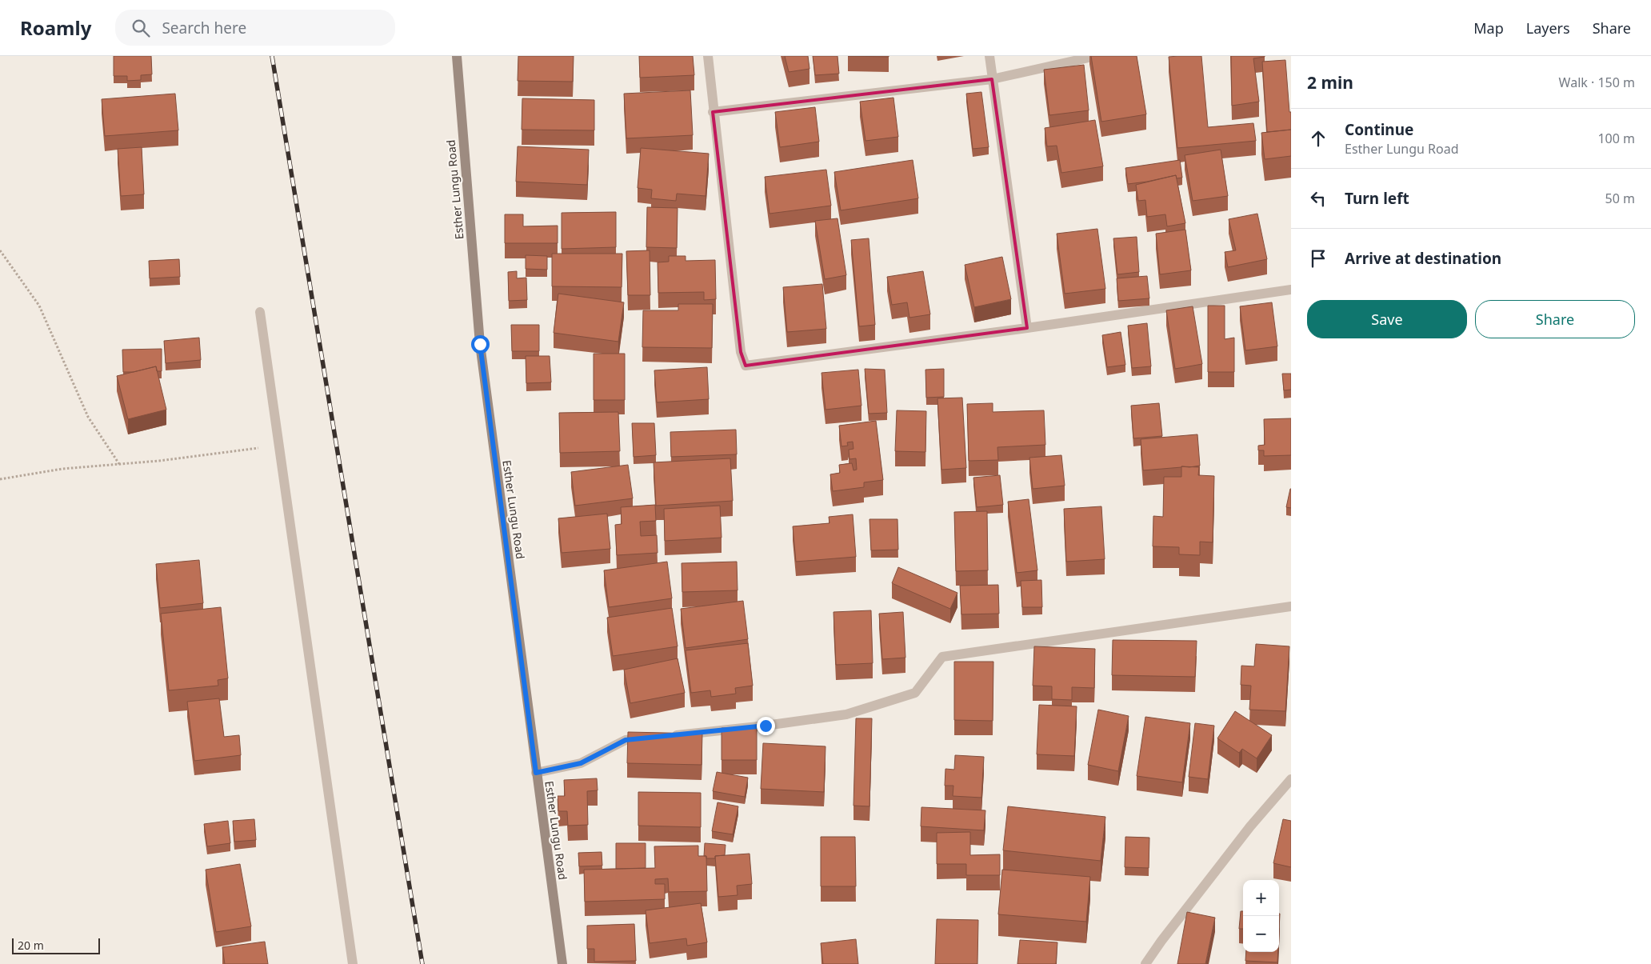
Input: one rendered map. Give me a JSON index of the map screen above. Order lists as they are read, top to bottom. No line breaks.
{"streets":{"street":["Esther Lungu Road"]},"scale_bar":"20 m","page":{"header":"Roamly","search":"Search here","nav":["Map","Layers","Share"],"heading":["2 min","Walk · 150 m"],"list":[["Continue","Esther Lungu Road","100 m"],["Turn left","50 m"],"Arrive at destination"],"buttons":["Save","Share"],"map_buttons":["+","−"],"scale":"20 m"}}
